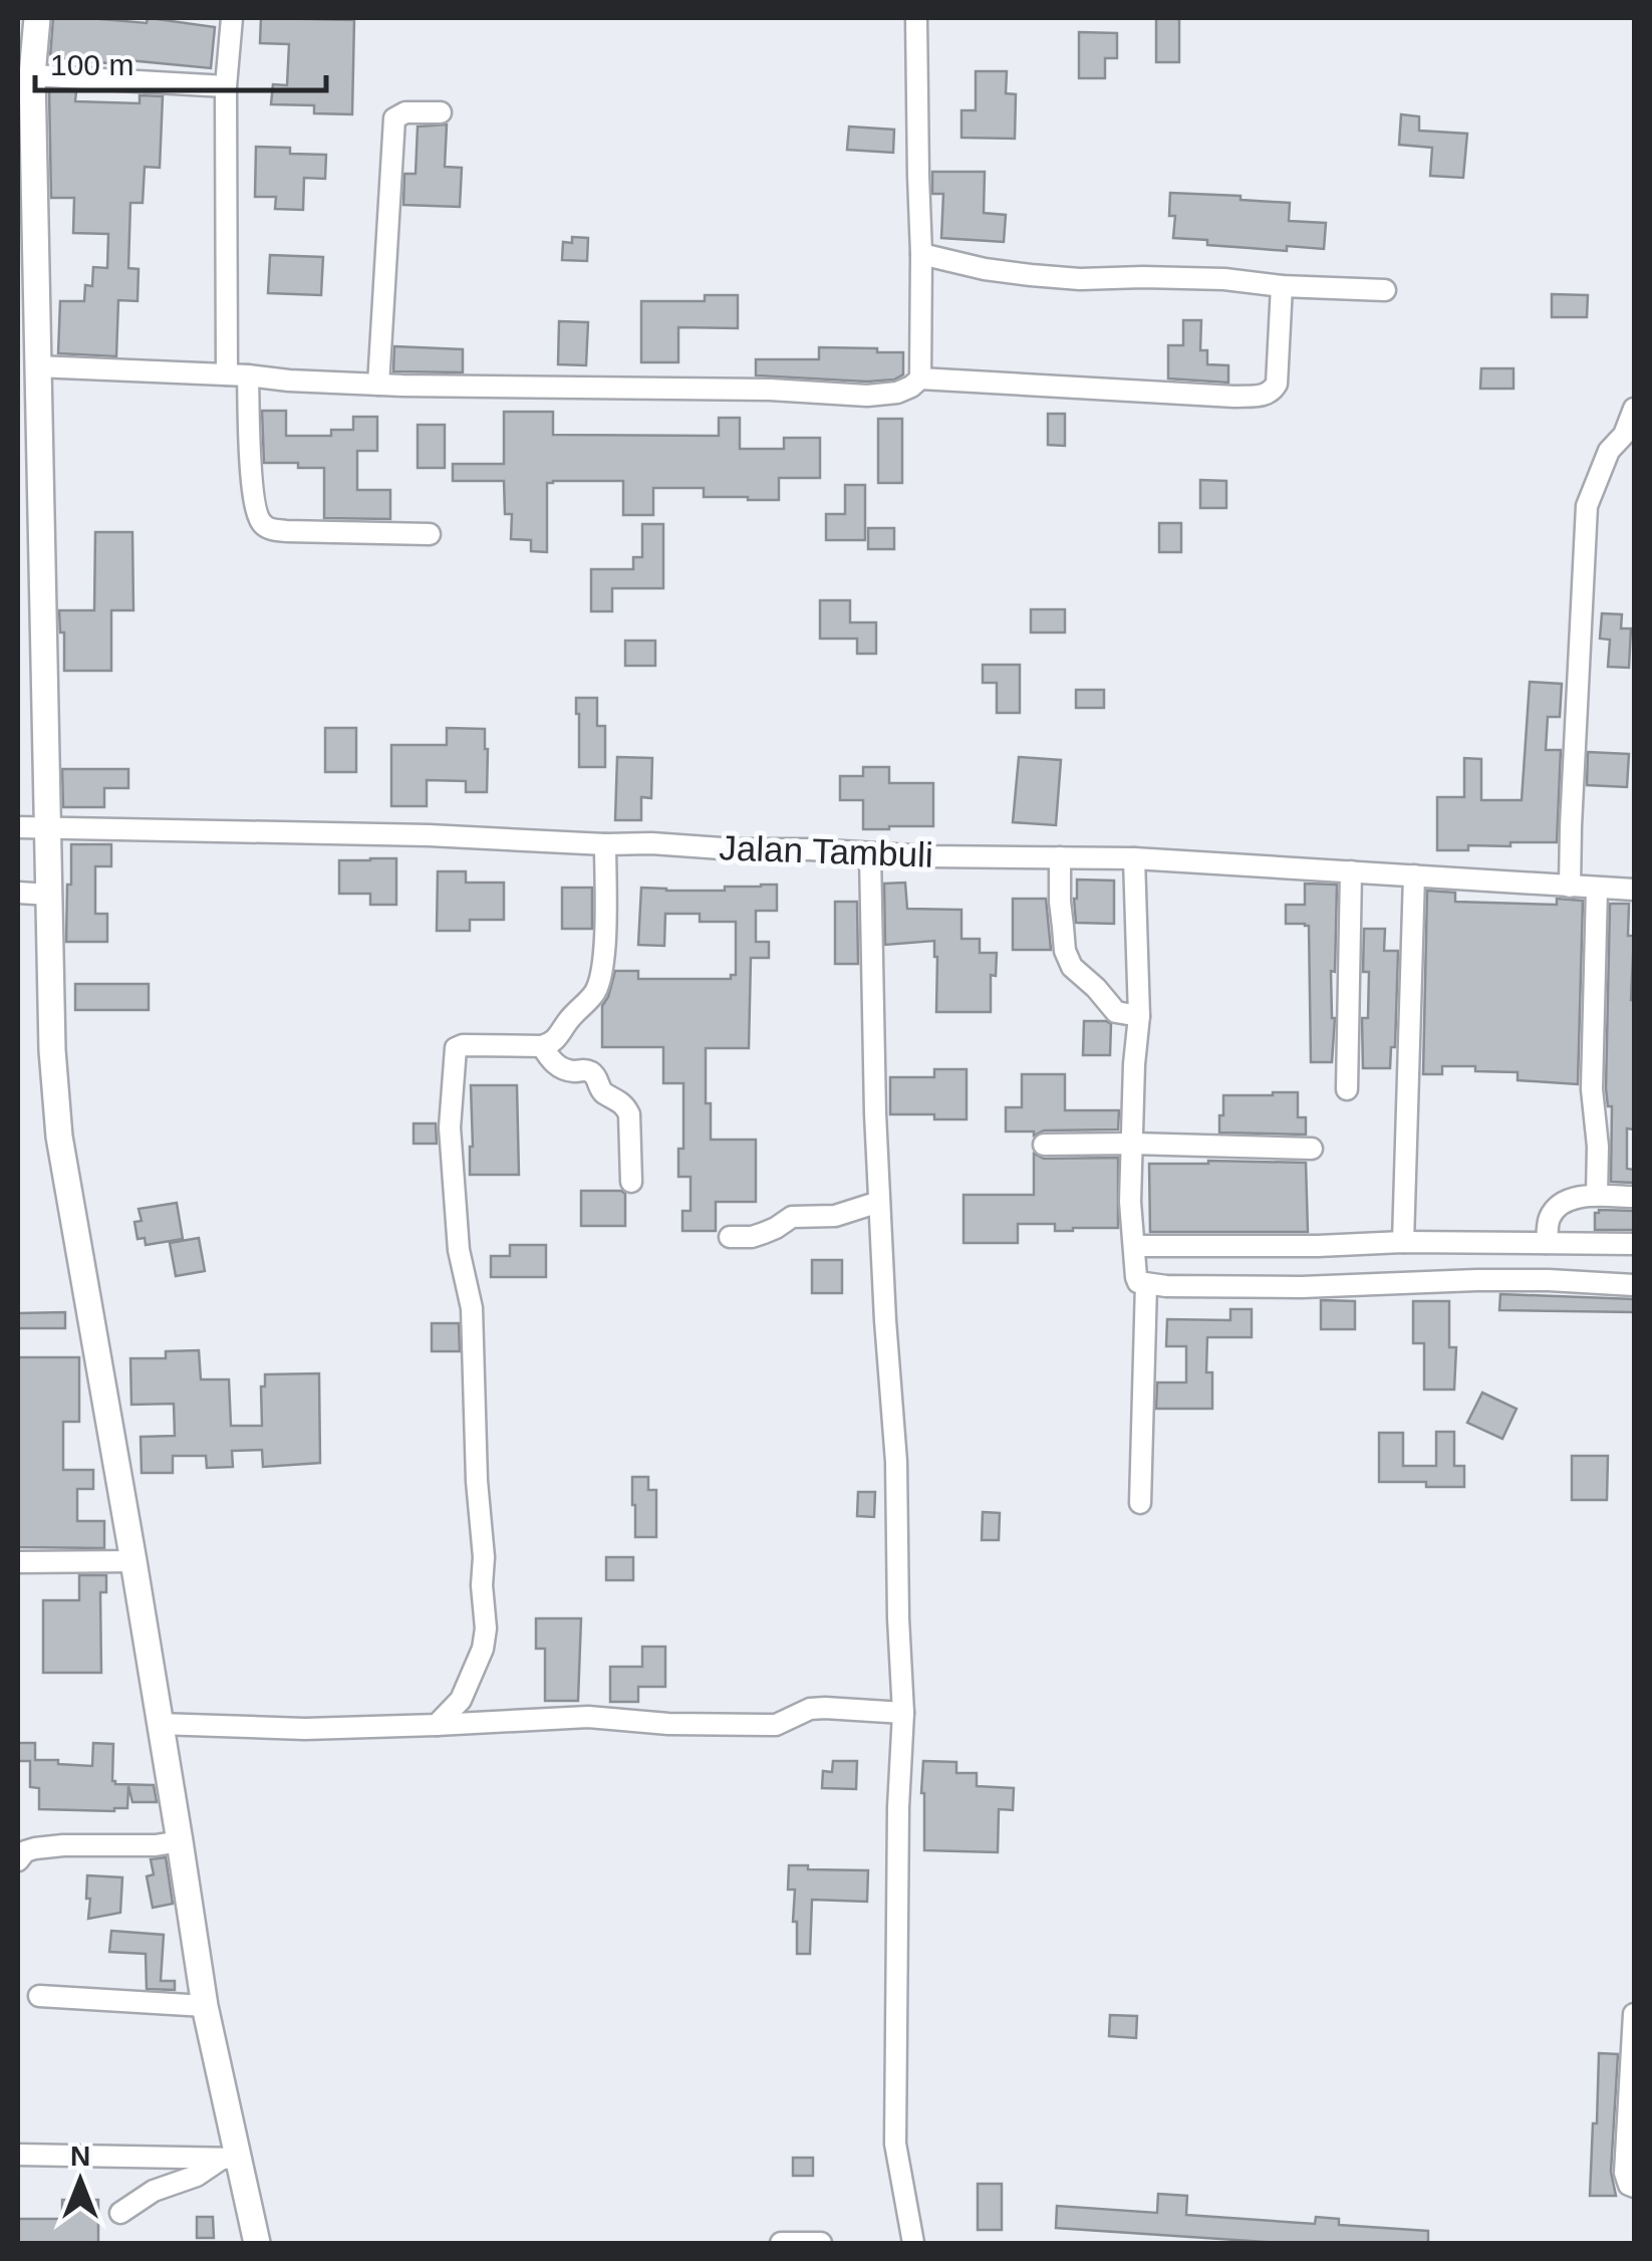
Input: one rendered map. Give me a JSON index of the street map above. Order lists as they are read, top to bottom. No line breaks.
{"streets":{"street":["Jalan Tambuli"]},"scale_bar":"100 m","north":"top"}
